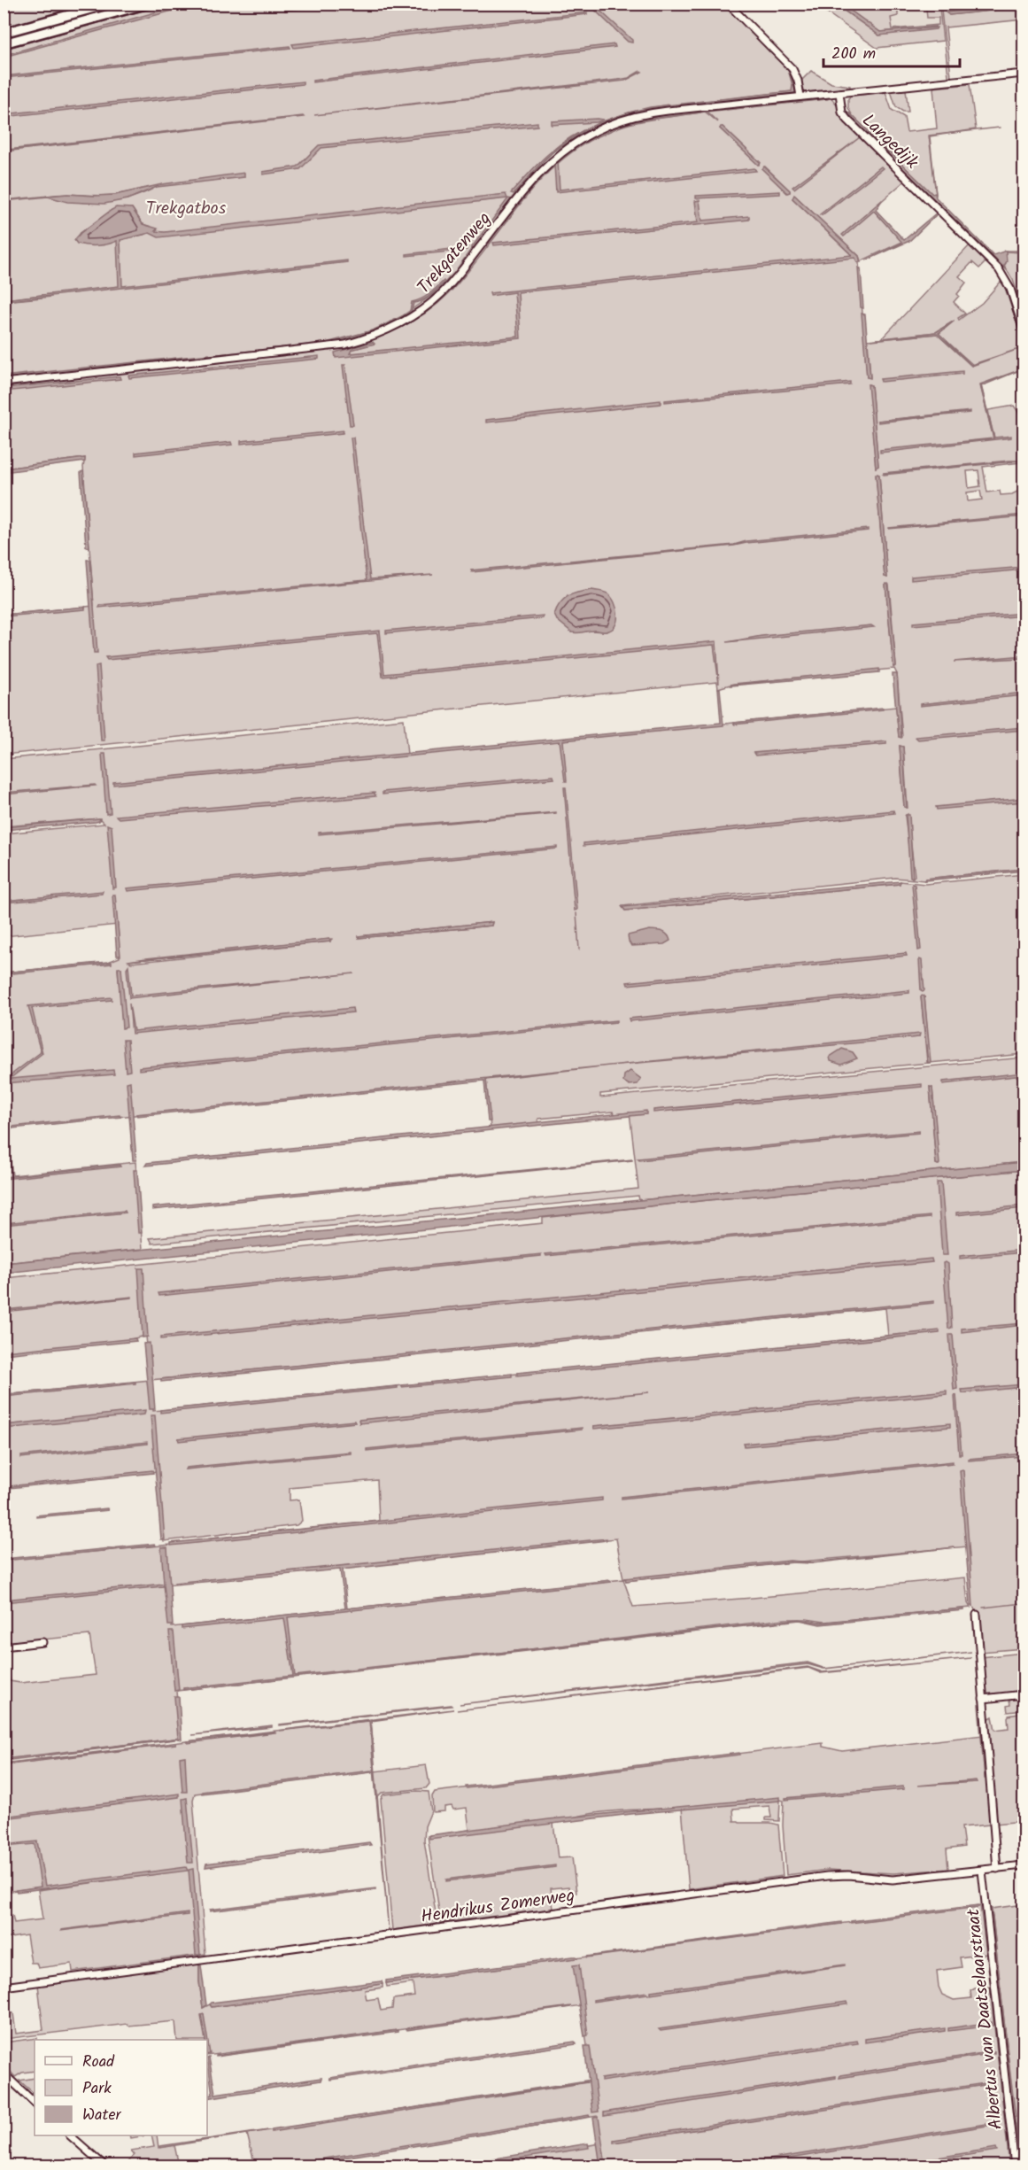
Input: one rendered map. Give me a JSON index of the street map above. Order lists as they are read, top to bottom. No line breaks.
{"streets":{"street":["Langedijk","Trekgatenweg","Hendrikus Zomerweg","Albertus van Daatselaarstraat"]},"crossings":[["Hendrikus Zomerweg","Albertus van Daatselaarstraat"]],"parks":["Trekgatbos"],"legend":["Road","Park","Water"],"scale_bar":"200 m"}
